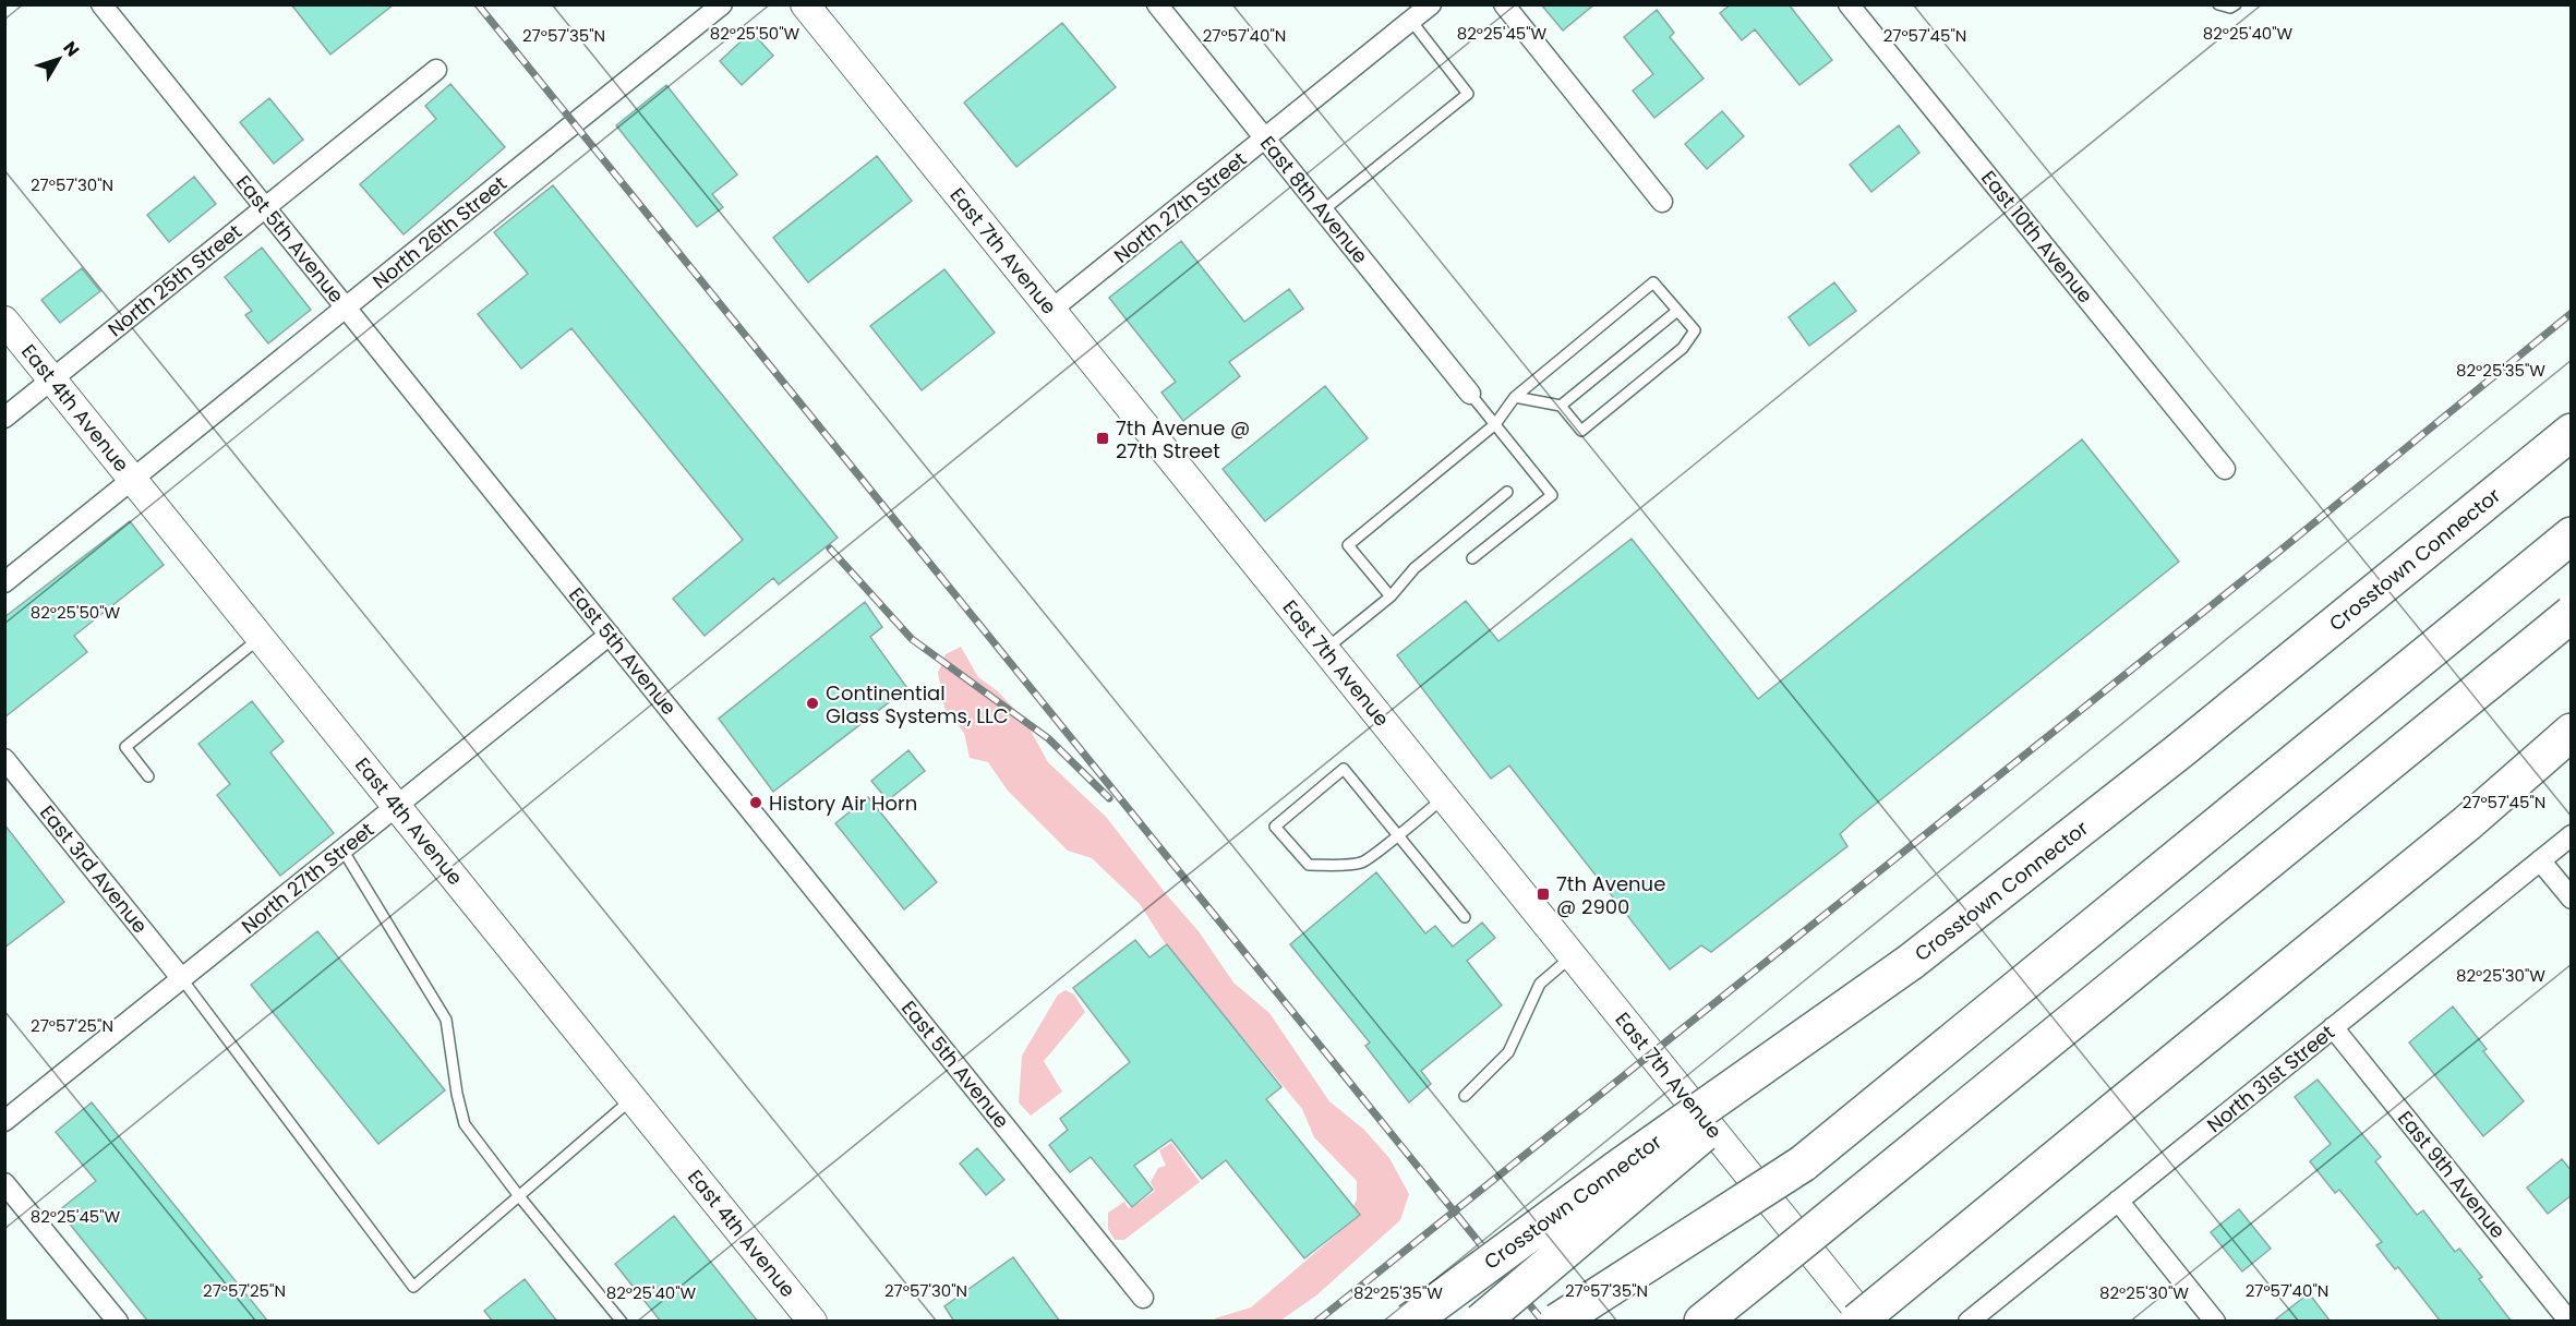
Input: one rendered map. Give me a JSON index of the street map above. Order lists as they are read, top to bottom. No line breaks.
{"streets":{"highway":["Crosstown Connector"],"street":["East 8th Avenue","North 27th Street","North 26th Street","East 10th Avenue","East 5th Avenue","East 7th Avenue","North 25th Street","East 4th Avenue","East 3rd Avenue","North 31st Street","East 9th Avenue"]},"crossings":[["East 8th Avenue","North 27th Street"],["North 27th Street","East 5th Avenue"],["North 27th Street","East 7th Avenue"],["North 27th Street","East 4th Avenue"],["North 27th Street","East 3rd Avenue"],["North 26th Street","East 5th Avenue"],["North 26th Street","East 4th Avenue"],["East 5th Avenue","North 25th Street"],["North 25th Street","East 4th Avenue"],["North 31st Street","East 9th Avenue"]],"places":{"transit":["7th Avenue @ 27th Street","7th Avenue @ 2900"],"other":["Continential Glass Systems, LLC","History Air Horn"]},"north":"top right","coordinates":["82°25'40\"W","82°25'50\"W","82°25'45\"W","27°57'35\"N","27°57'45\"N","27°57'40\"N","27°57'30\"N","82°25'35\"W","82°25'30\"W","27°57'25\"N"]}
